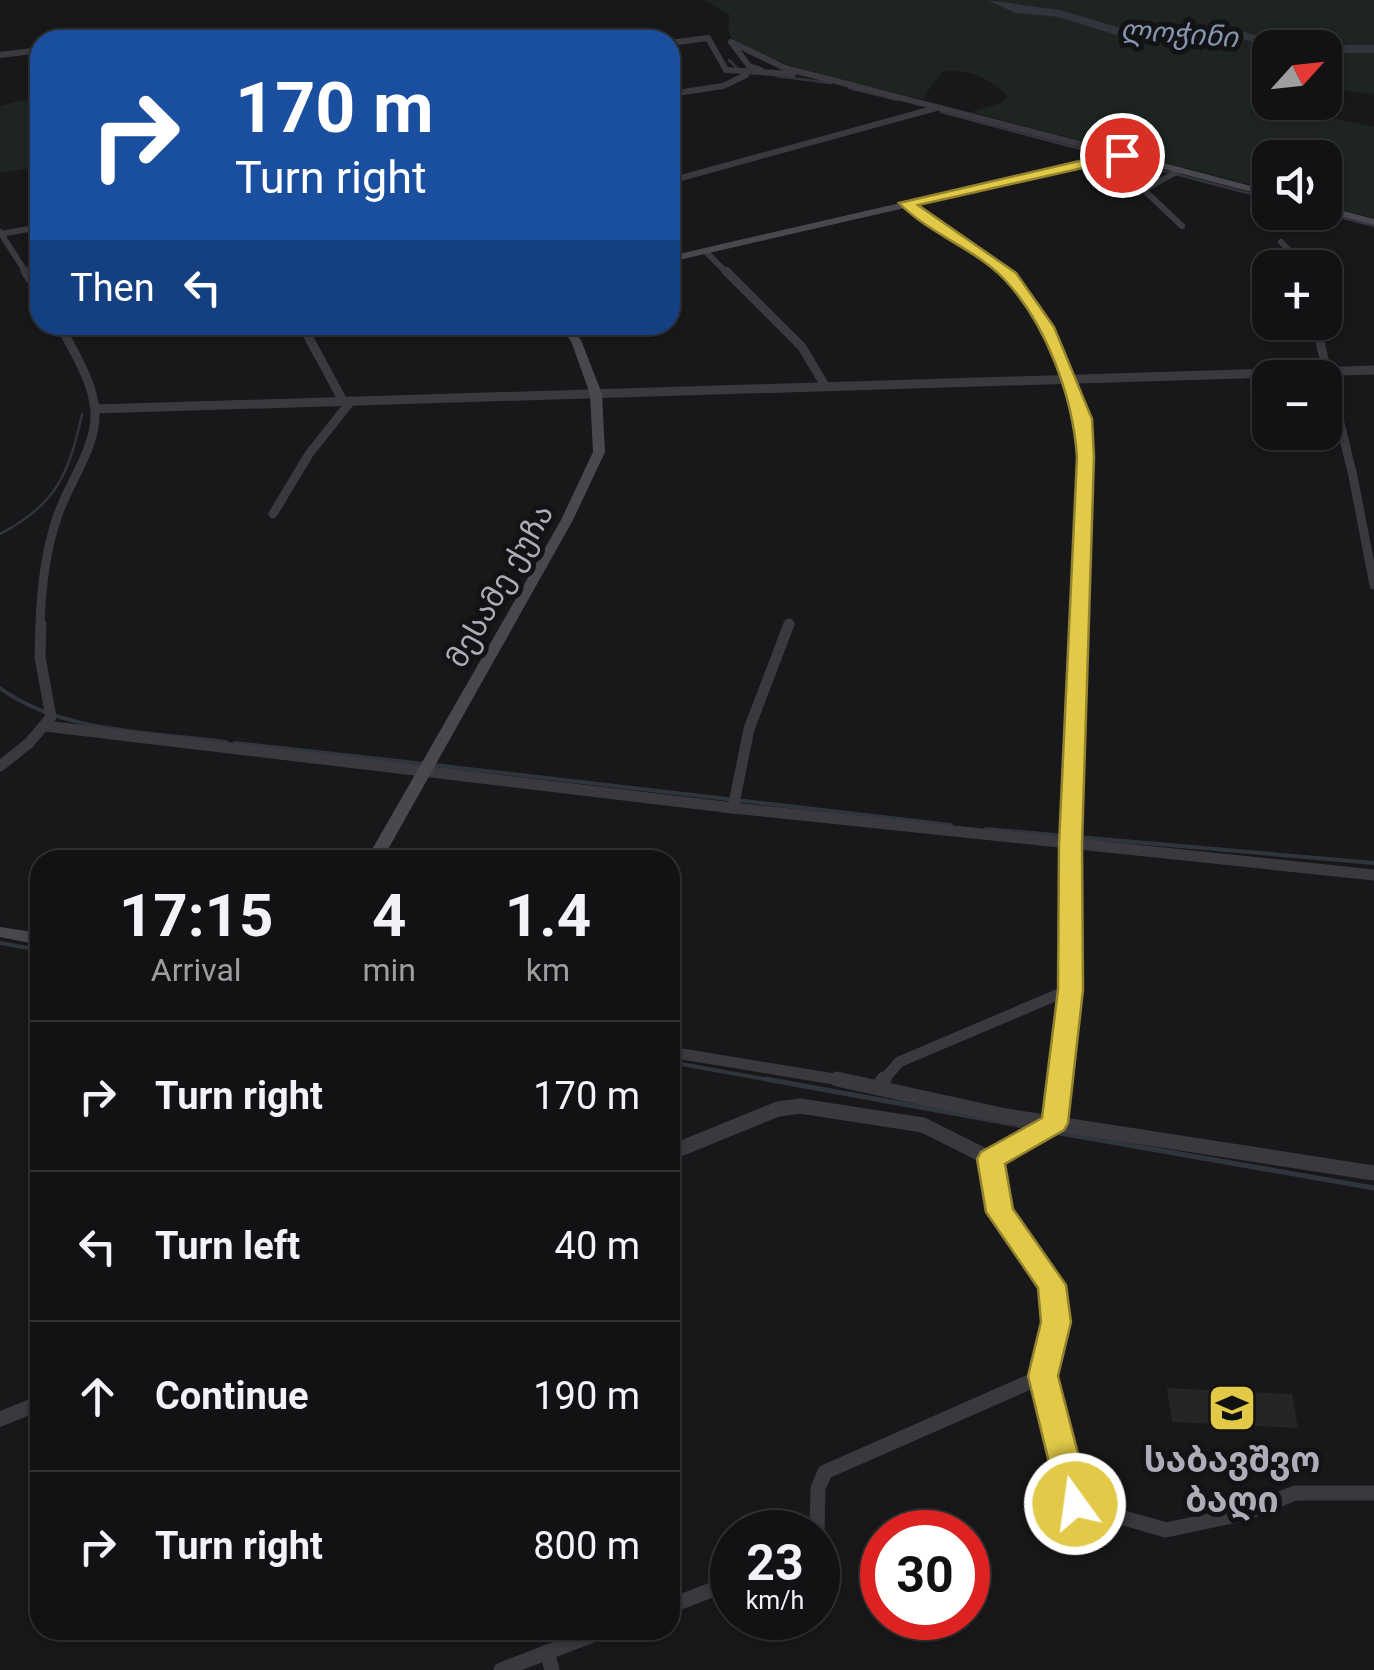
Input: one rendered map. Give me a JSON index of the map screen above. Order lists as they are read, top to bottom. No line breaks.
{"streets":{"street":["მესამე ქუჩა"]},"water":["ლოჭინი"],"places":{"school or university":["საბავშვო ბაღი"]},"north":"top right","page":{"map_buttons":["+","−"],"turn":["170 m","Turn right"],"then":"Then","eta":["17:15","Arrival","4","min","1.4","km"],"list":[{"name":"Turn right","value":"170 m"},{"name":"Turn left","value":"40 m"},{"name":"Continue","value":"190 m"},{"name":"Turn right","value":"800 m"}],"speed":"23 km/h","limit":"30"}}
